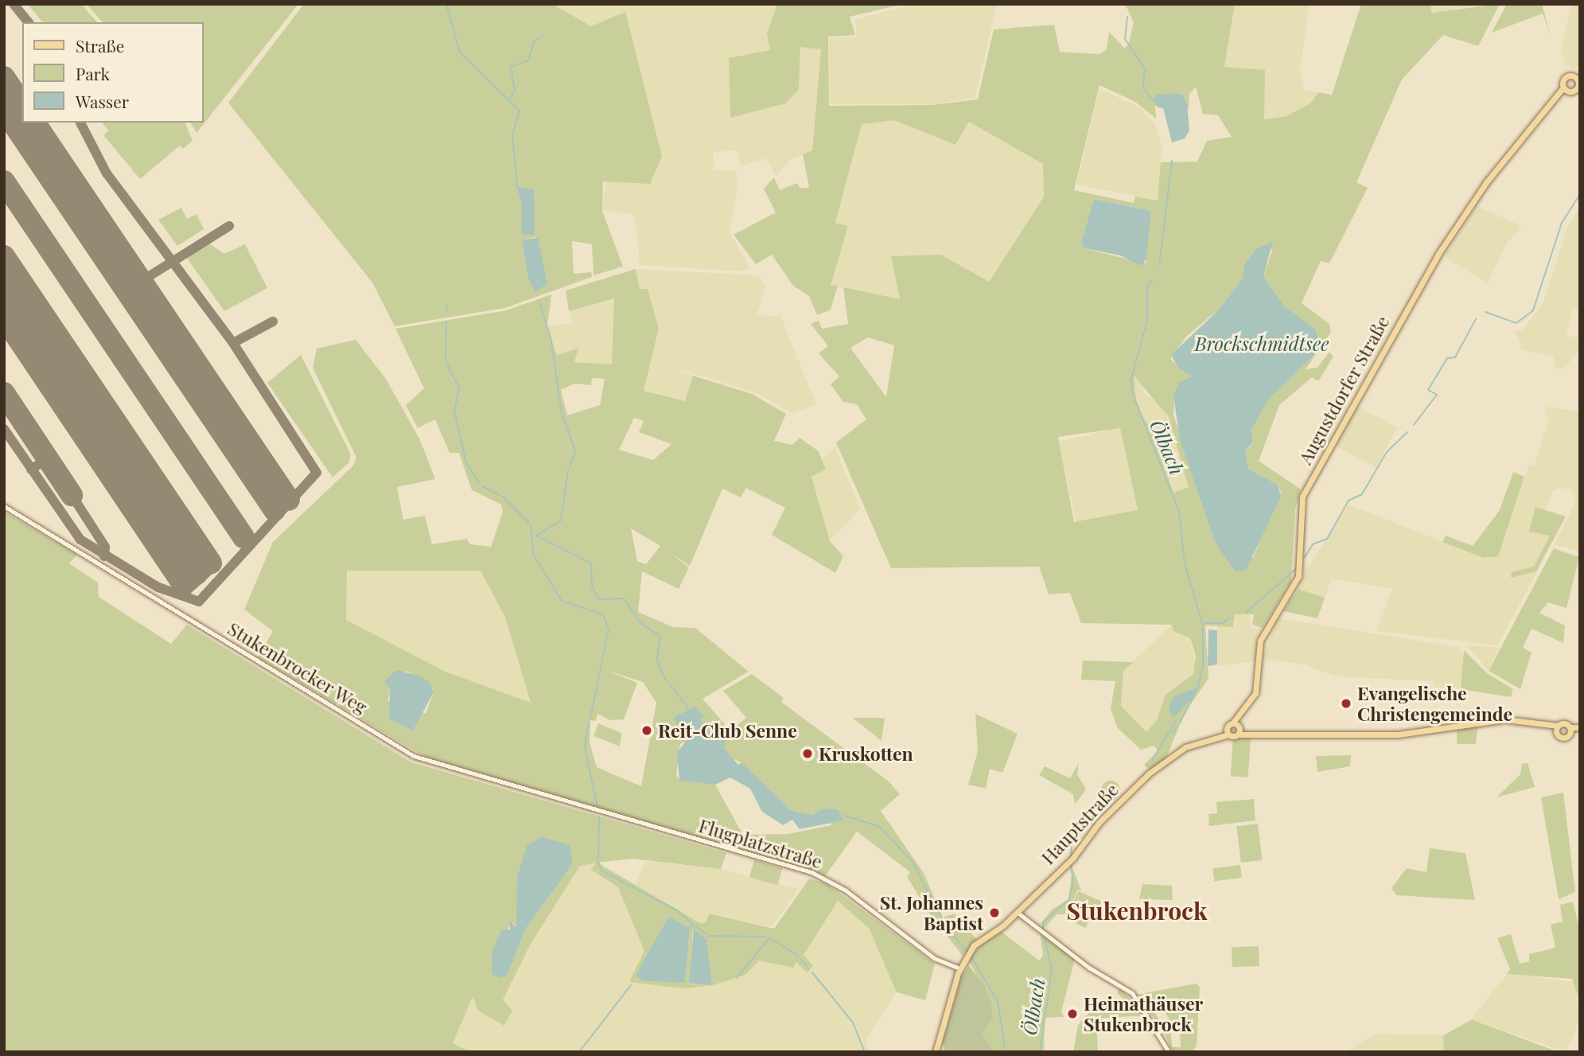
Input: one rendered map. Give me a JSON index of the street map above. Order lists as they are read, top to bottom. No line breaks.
{"streets":{"main road":["Augustdorfer Straße","Hauptstraße"],"street":["Stukenbrocker Weg","Flugplatzstraße"]},"crossings":[["Augustdorfer Straße","Hauptstraße"],["Stukenbrocker Weg","Flugplatzstraße"],["Hauptstraße","Flugplatzstraße"]],"districts":["Stukenbrock"],"water":["Brockschmidtsee","Ölbach"],"places":["Evangelische Christengemeinde","Reit-Club Senne","Kruskotten","St. Johannes Baptist","Heimathäuser Stukenbrock"],"legend":["Straße","Park","Wasser"]}
